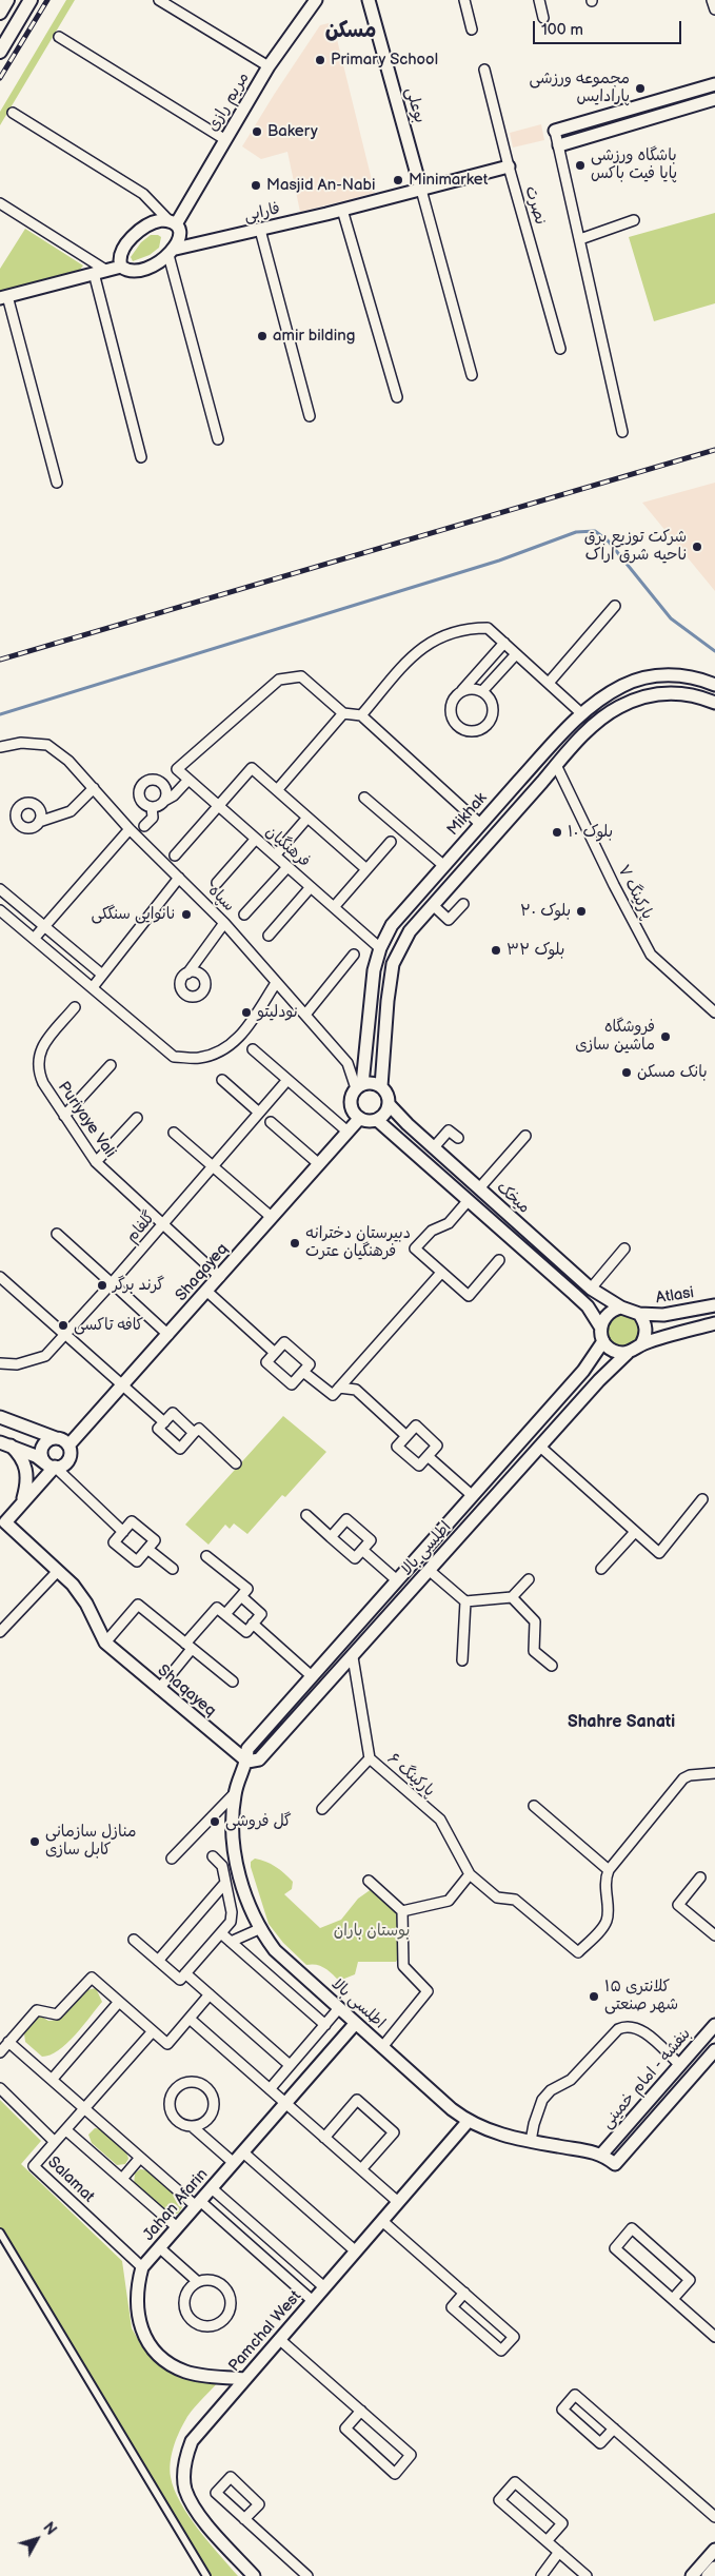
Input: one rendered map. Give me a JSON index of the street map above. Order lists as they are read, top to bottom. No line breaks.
{"streets":{"street":["مریم رازی","بوعلی","نصرت","فارابی","Mikhak","فرهنگیان","پارکینگ ۷","سپاه","Puriyaye Vali","میخک","گلفام","Shaqayeq","Atlasi","اطلسی بالا","پارکینگ ۶","بنفشه - امام خمینی","Salamat","Jahan Afarin","Pamchal West"]},"crossings":[["بوعلی","فارابی"],["نصرت","فارابی"],["Mikhak","فرهنگیان"],["Mikhak","سپاه"],["Mikhak","میخک"],["Mikhak","Shaqayeq"],["سپاه","میخک"],["سپاه","Shaqayeq"],["Puriyaye Vali","گلفام"],["Puriyaye Vali","Shaqayeq"],["میخک","Shaqayeq"],["میخک","Atlasi"],["میخک","اطلسی بالا"],["Shaqayeq","اطلسی بالا"],["Atlasi","اطلسی بالا"],["اطلسی بالا","پارکینگ ۶"],["اطلسی بالا","بنفشه - امام خمینی"],["اطلسی بالا","Jahan Afarin"],["اطلسی بالا","Pamchal West"],["Salamat","Jahan Afarin"],["Jahan Afarin","Pamchal West"]],"districts":["مسکن","Shahre Sanati"],"parks":["بوستان باران"],"places":["Primary School","مجموعه ورزشی پارادایس","Bakery","باشگاه ورزشی پایا فیت باکس","Minimarket","Masjid An-Nabi","amir bilding","شرکت توزیع برق ناحیه شرق اراک","بلوک ۱۰","بلوک ۲۰","نانوایی سنگکی","بلوک ۳۲","نودلیتو","فروشگاه ماشین سازی","بانک مسکن","دبیرستان دخترانه فرهنگیان عترت","گرند برگر","کافه تاکسی","گل فروشی","منازل سازمانی کابل سازی","کلانتری ۱۵ شهر صنعتی"],"scale_bar":"100 m","north":"top right"}
